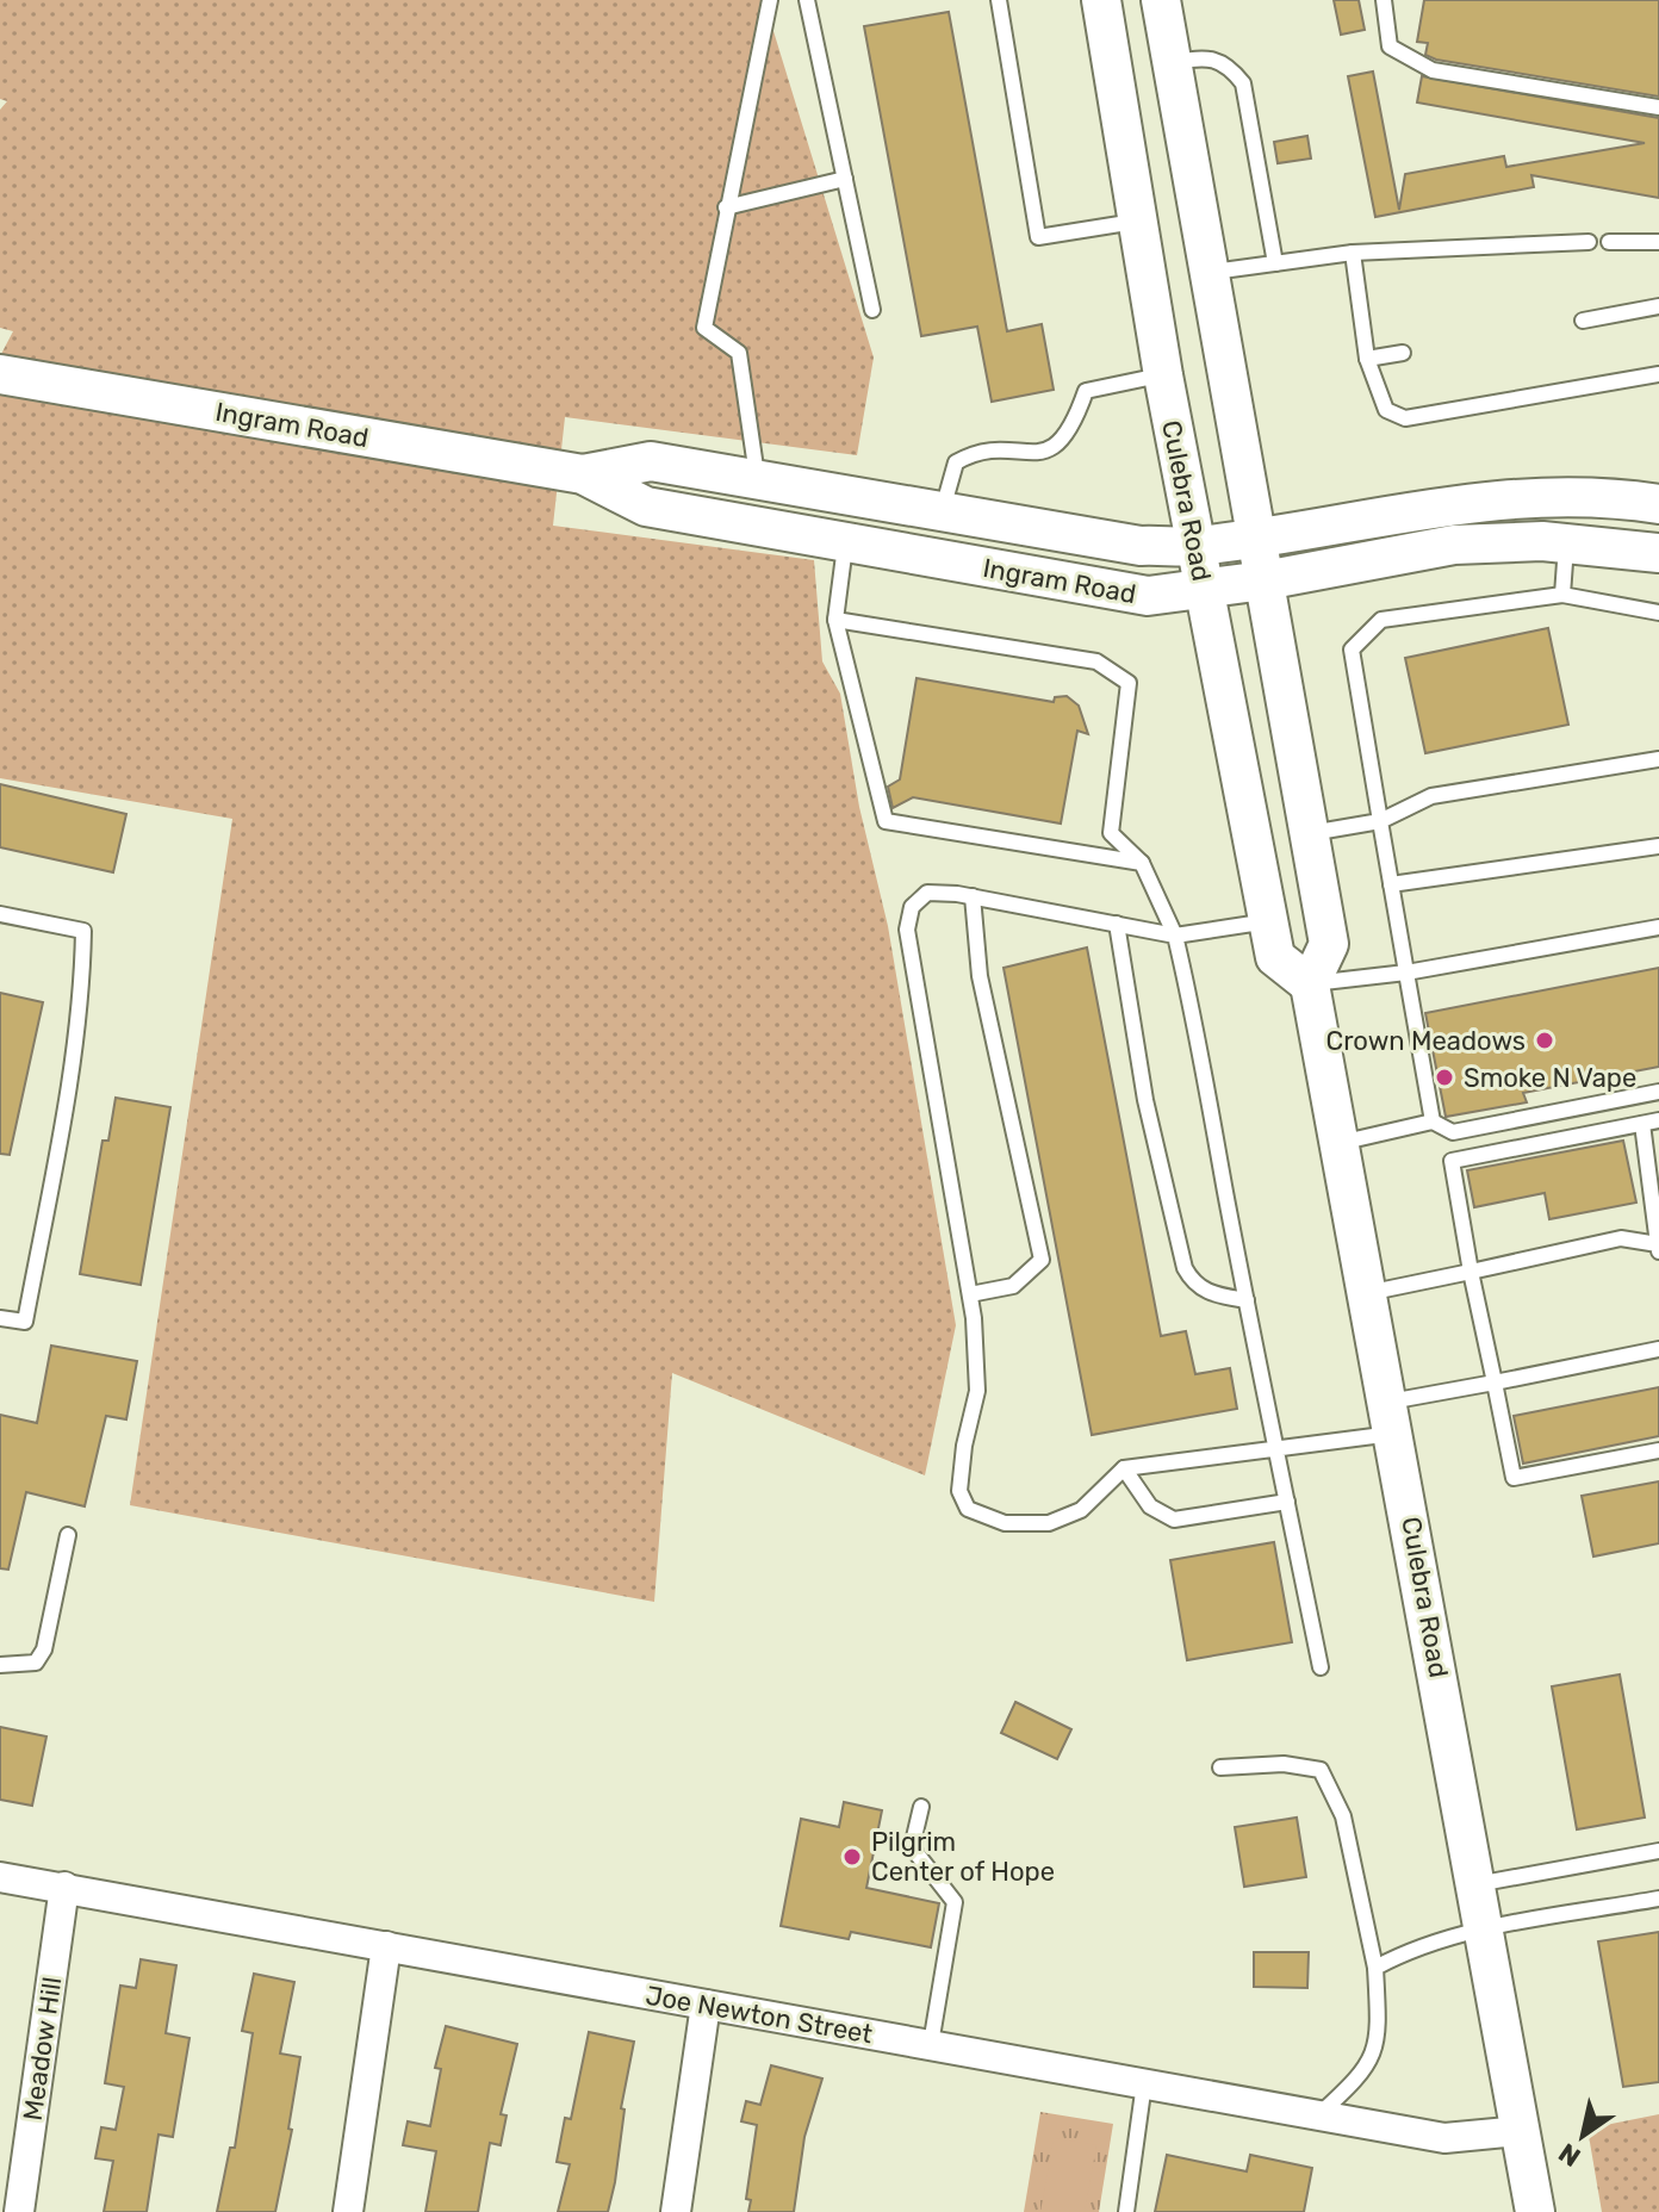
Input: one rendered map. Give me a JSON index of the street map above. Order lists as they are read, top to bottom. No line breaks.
{"streets":{"main road":["Ingram Road","Culebra Road"],"street":["Joe Newton Street","Meadow Hill"]},"crossings":[["Ingram Road","Culebra Road"],["Culebra Road","Joe Newton Street"],["Joe Newton Street","Meadow Hill"]],"places":["Crown Meadows","Smoke N Vape","Pilgrim Center of Hope"],"north":"bottom left"}
